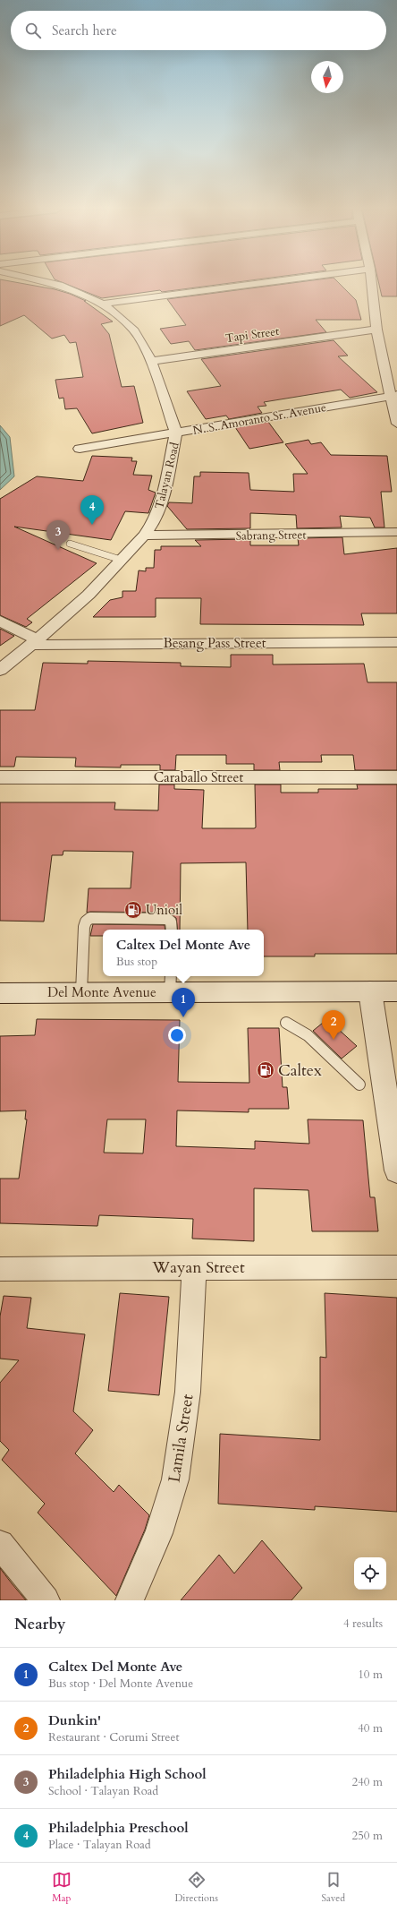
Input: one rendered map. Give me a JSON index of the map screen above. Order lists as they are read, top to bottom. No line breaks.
{"streets":{"main road":["Del Monte Avenue"],"street":["Tapi Street","N. S. Amoranto Sr. Avenue","Talayan Road","Sabrang Street","Besang Pass Street","Caraballo Street","Wayan Street","Lamila Street"]},"crossings":[["Tapi Street","Talayan Road"],["N. S. Amoranto Sr. Avenue","Talayan Road"],["Talayan Road","Sabrang Street"],["Talayan Road","Besang Pass Street"],["Wayan Street","Lamila Street"]],"places":{"fuel station":["Unioil","Caltex"]},"north":"bottom","page":{"search":"Search here","pins":["4","3","1","2"],"popup":["Caltex Del Monte Ave","Bus stop"],"heading":["Nearby","4 results"],"list":[{"mark":"1","name":"Caltex Del Monte Ave","note":"Bus stop · Del Monte Avenue","value":"10 m"},{"mark":"2","name":"Dunkin'","note":"Restaurant · Corumi Street","value":"40 m"},{"mark":"3","name":"Philadelphia High School","note":"School · Talayan Road","value":"240 m"},{"mark":"4","name":"Philadelphia Preschool","note":"Place · Talayan Road","value":"250 m"}],"nav":["Map","Directions","Saved"]}}
